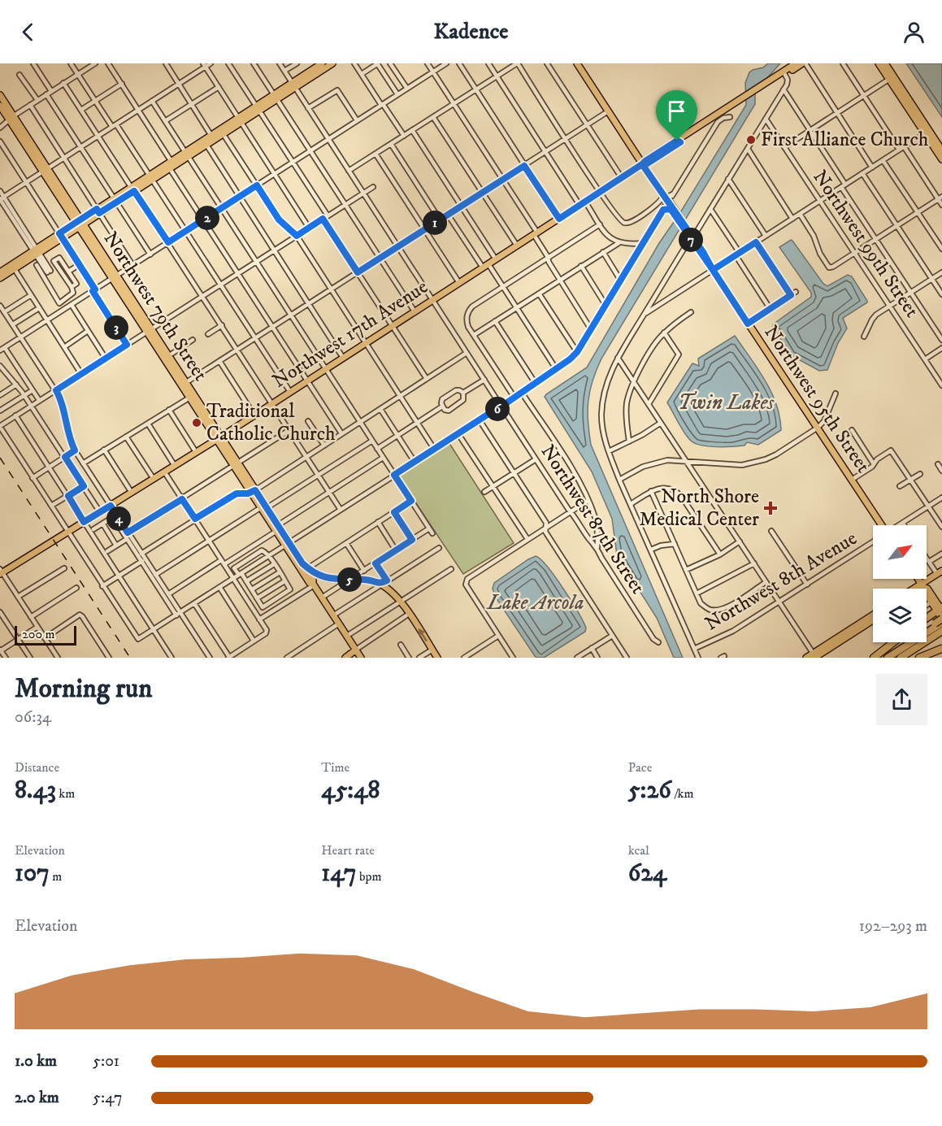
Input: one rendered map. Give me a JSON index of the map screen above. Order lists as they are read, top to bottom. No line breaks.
{"streets":{"main road":["Northwest 79th Street","Northwest 17th Avenue","Northwest 95th Street"],"street":["Northwest 99th Street","Northwest 87th Street","Northwest 8th Avenue"]},"crossings":[["Northwest 79th Street","Northwest 17th Avenue"],["Northwest 17th Avenue","Northwest 95th Street"],["Northwest 17th Avenue","Northwest 87th Street"]],"water":["Twin Lakes","Lake Arcola"],"places":{"other":["First Alliance Church","Traditional Catholic Church"],"health":["North Shore Medical Center"]},"scale_bar":"200 m","north":"top right","page":{"header":"Kadence","pins":["2","1","7","3","6","4","5"],"scale":"200 m","heading":["Morning run","06:34"],"stats":[["Distance","8.43 km"],["Time","45:48"],["Pace","5:26 /km"],["Elevation","107 m"],["Heart rate","147 bpm"],["kcal","624"]],"chart":["Elevation","192–293 m"],"list":[{"name":"1.0 km","note":"5:01"},{"name":"2.0 km","note":"5:47"}]}}
